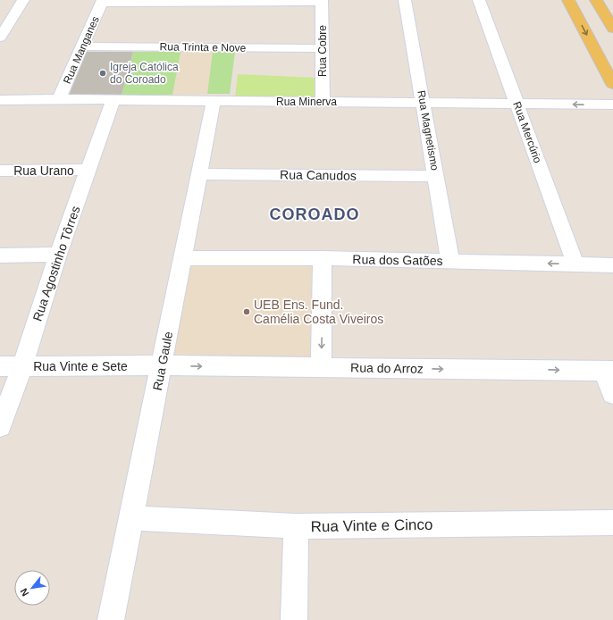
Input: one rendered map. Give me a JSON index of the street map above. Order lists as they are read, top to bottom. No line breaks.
{"streets":{"street":["Rua Trinta e Nove","Rua Manganes","Rua Cobre","Rua Minerva","Rua Magnetismo","Rua Mercúrio","Rua Urano","Rua Canudos","Rua dos Gatões","Rua Agostinho Tôrres","Rua Gaule","Rua Vinte e Sete","Rua do Arroz","Rua Vinte e Cinco"]},"crossings":[["Rua Trinta e Nove","Rua Manganes"],["Rua Trinta e Nove","Rua Cobre"],["Rua Manganes","Rua Minerva"],["Rua Cobre","Rua Minerva"],["Rua Minerva","Rua Magnetismo"],["Rua Minerva","Rua Mercúrio"],["Rua Minerva","Rua Agostinho Tôrres"],["Rua Minerva","Rua Gaule"],["Rua Magnetismo","Rua Canudos"],["Rua Magnetismo","Rua dos Gatões"],["Rua Mercúrio","Rua dos Gatões"],["Rua Urano","Rua Agostinho Tôrres"],["Rua Canudos","Rua Gaule"],["Rua dos Gatões","Rua Gaule"],["Rua Agostinho Tôrres","Rua Vinte e Sete"],["Rua Gaule","Rua Vinte e Sete"],["Rua Gaule","Rua do Arroz"],["Rua Gaule","Rua Vinte e Cinco"],["Rua Vinte e Sete","Rua do Arroz"]],"one_way":["Rua do Arroz"],"districts":["COROADO"],"places":["Igreja Católica do Coroado","UEB Ens. Fund. Camélia Costa Viveiros"],"north":"bottom left"}
